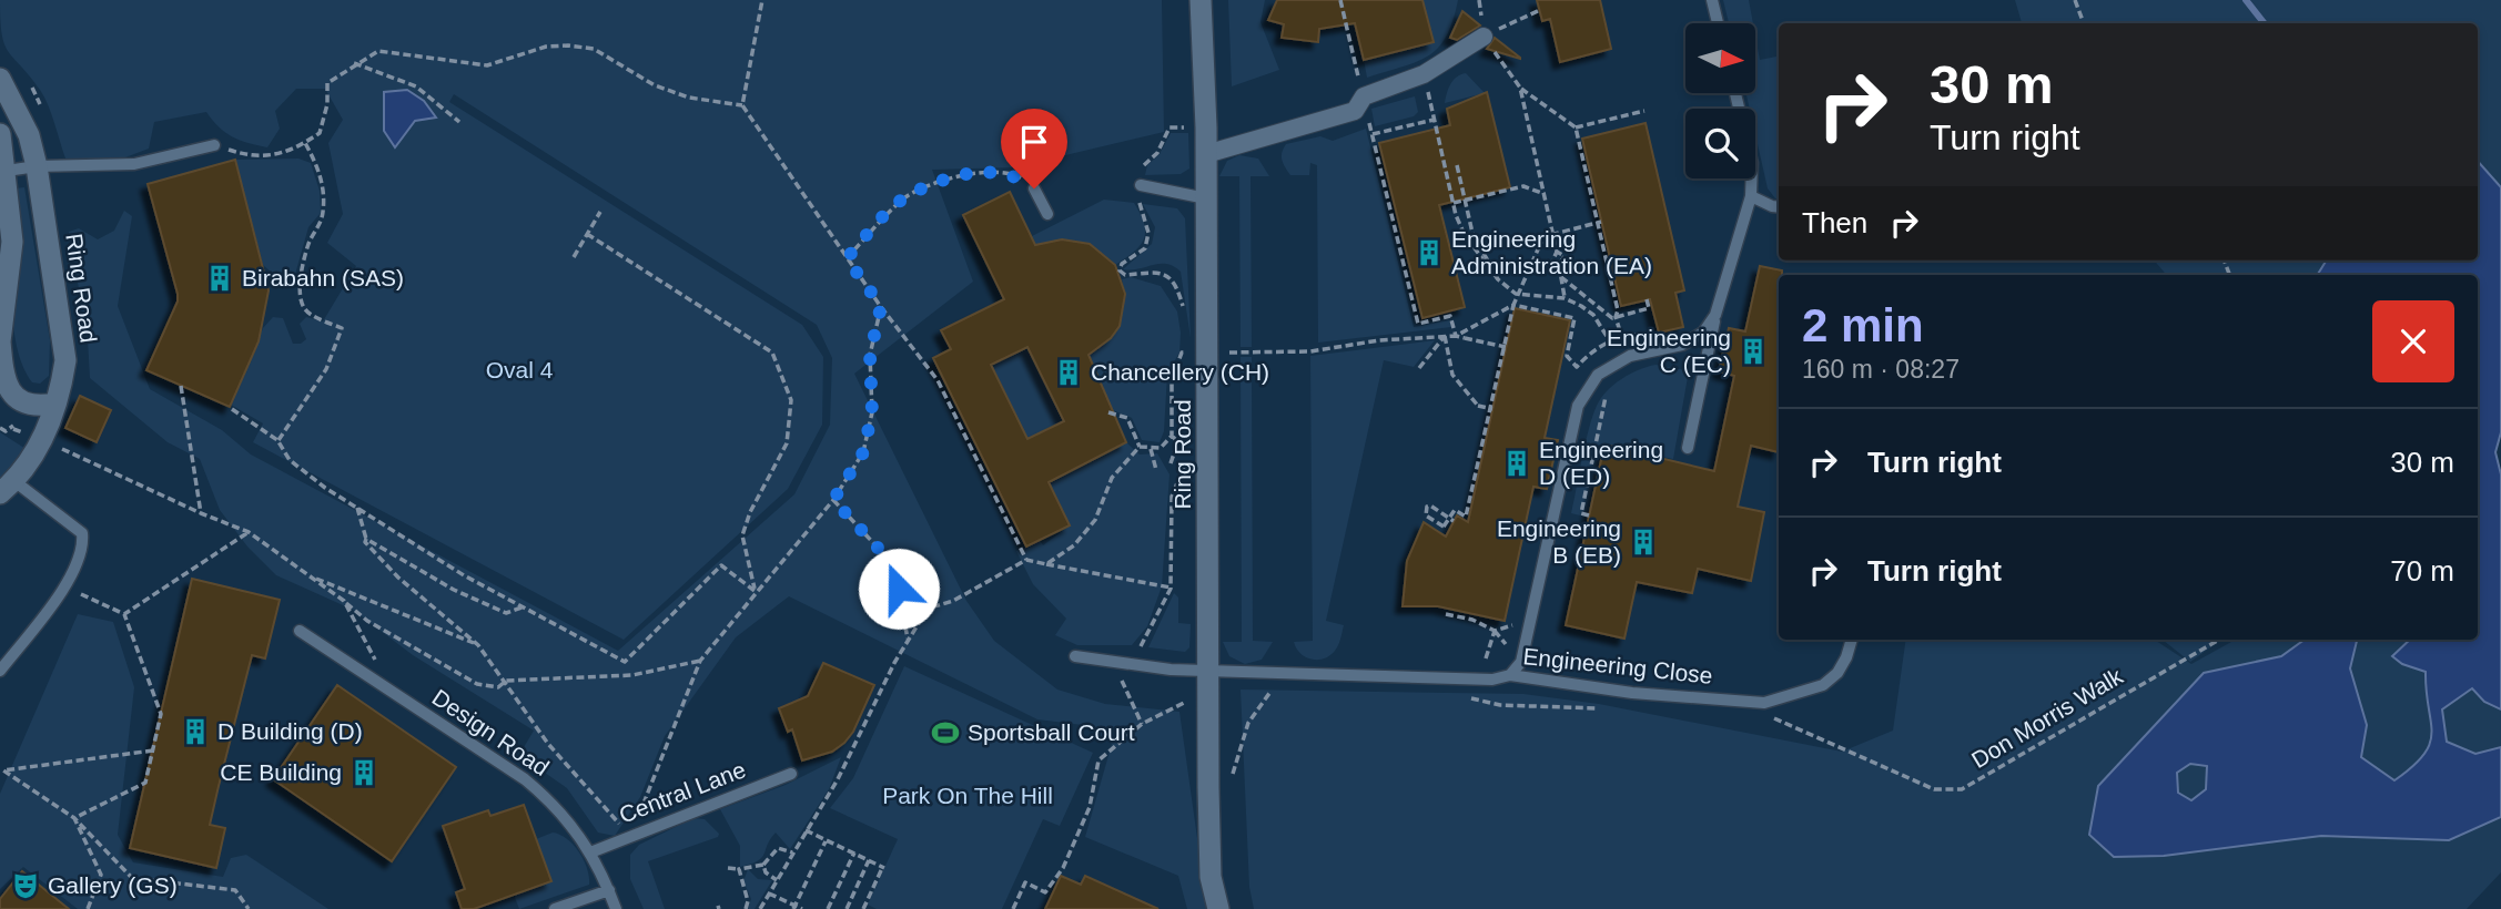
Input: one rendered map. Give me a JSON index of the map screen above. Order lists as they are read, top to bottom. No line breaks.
{"streets":{"street":["Ring Road"],"lane":["Engineering Close","Design Road","Central Lane"],"path":["Don Morris Walk"]},"crossings":[["Ring Road","Engineering Close"],["Engineering Close","Don Morris Walk"],["Design Road","Central Lane"]],"parks":["Oval 4","Park On The Hill"],"places":{"building":["Engineering Administration (EA)","Birabahn (SAS)","Engineering C (EC)","Chancellery (CH)","Engineering D (ED)","Engineering B (EB)","D Building (D)","CE Building"],"sports":["Sportsball Court"],"theatre":["Gallery (GS)"]},"north":"right","page":{"turn":["30 m","Turn right"],"then":"Then","heading":["2 min","160 m · 08:27"],"list":[{"name":"Turn right","value":"30 m"},{"name":"Turn right","value":"70 m"}]}}
